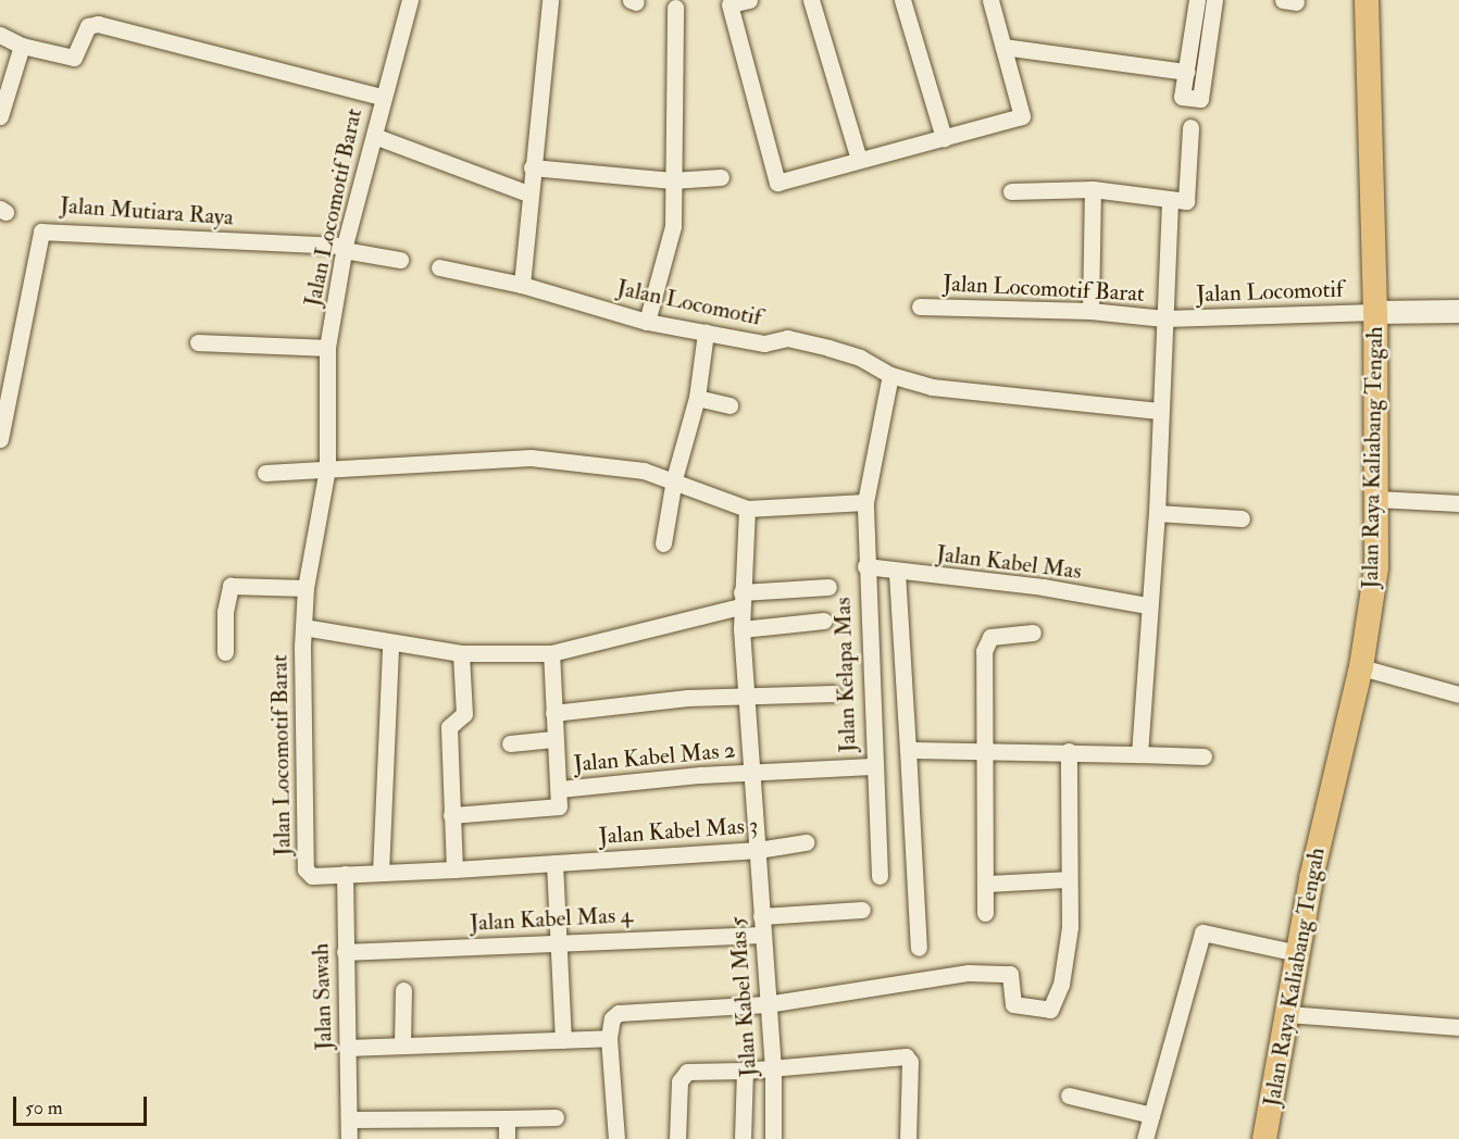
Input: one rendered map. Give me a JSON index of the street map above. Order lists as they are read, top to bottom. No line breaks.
{"streets":{"main road":["Jalan Raya Kaliabang Tengah"],"street":["Jalan Locomotif Barat","Jalan Mutiara Raya","Jalan Locomotif","Jalan Kabel Mas","Jalan Kelapa Mas","Jalan Kabel Mas 2","Jalan Kabel Mas 3","Jalan Kabel Mas 4","Jalan Sawah","Jalan Kabel Mas 5"]},"crossings":[["Jalan Locomotif Barat","Jalan Mutiara Raya"],["Jalan Locomotif Barat","Jalan Locomotif"],["Jalan Locomotif Barat","Jalan Kabel Mas 3"],["Jalan Locomotif Barat","Jalan Sawah"],["Jalan Locomotif","Jalan Raya Kaliabang Tengah"],["Jalan Kabel Mas","Jalan Kelapa Mas"],["Jalan Kelapa Mas","Jalan Kabel Mas 2"],["Jalan Kabel Mas 3","Jalan Kabel Mas 5"],["Jalan Kabel Mas 4","Jalan Sawah"],["Jalan Kabel Mas 4","Jalan Kabel Mas 5"]],"scale_bar":"50 m"}
